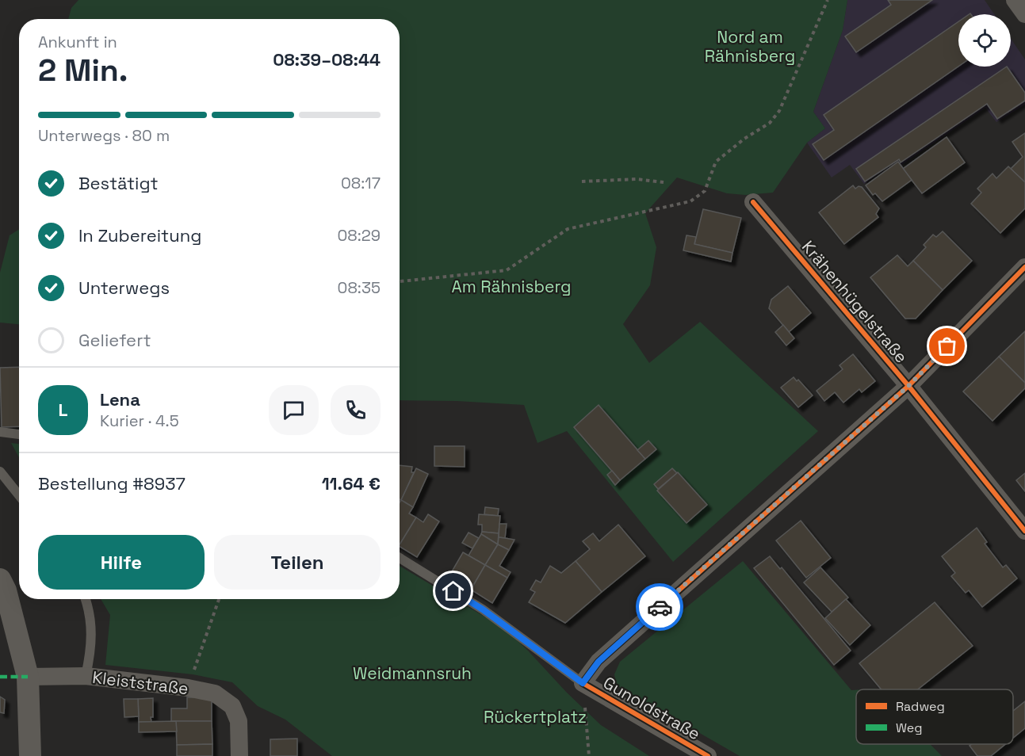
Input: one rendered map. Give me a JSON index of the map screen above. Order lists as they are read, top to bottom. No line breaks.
{"streets":{"street":["Krähenhügelstraße","Kleiststraße","Gunoldstraße"]},"parks":["Nord am Rähnisberg","Am Rähnisberg","Weidmannsruh","Rückertplatz"],"legend":["Radweg","Weg"],"page":{"heading":["2 Min.","Ankunft in","08:39–08:44"],"panel":["Lena","Kurier · 4.5","Bestellung #8937","11.64 €"],"bar":"Unterwegs · 80 m","list":[["Bestätigt","08:17"],["In Zubereitung","08:29"],["Unterwegs","08:35"],"Geliefert"],"round":"L","buttons":["Hilfe","Teilen"]}}
